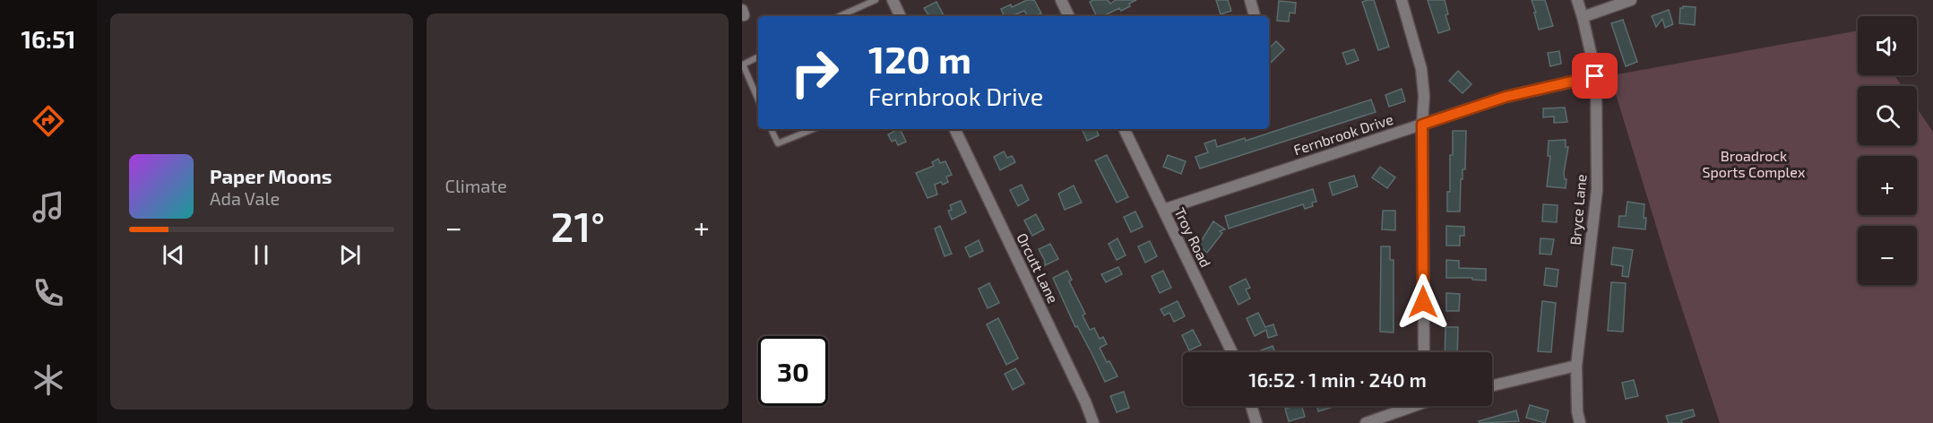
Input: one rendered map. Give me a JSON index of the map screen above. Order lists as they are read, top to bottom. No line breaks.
{"streets":{"street":["Fernbrook Drive","Bryce Lane","Troy Road","Orcutt Lane"]},"crossings":[["Fernbrook Drive","Bryce Lane"],["Fernbrook Drive","Troy Road"]],"parks":["Broadrock Sports Complex"],"page":{"tabs":"16:51","tile":"Climate","map_buttons":["+","−"],"turn":["120 m","Fernbrook Drive"],"song":["Paper Moons","Ada Vale"],"heat":["−","21°","+"],"limit":"30","trip":"16:52 · 1 min · 240 m"}}
